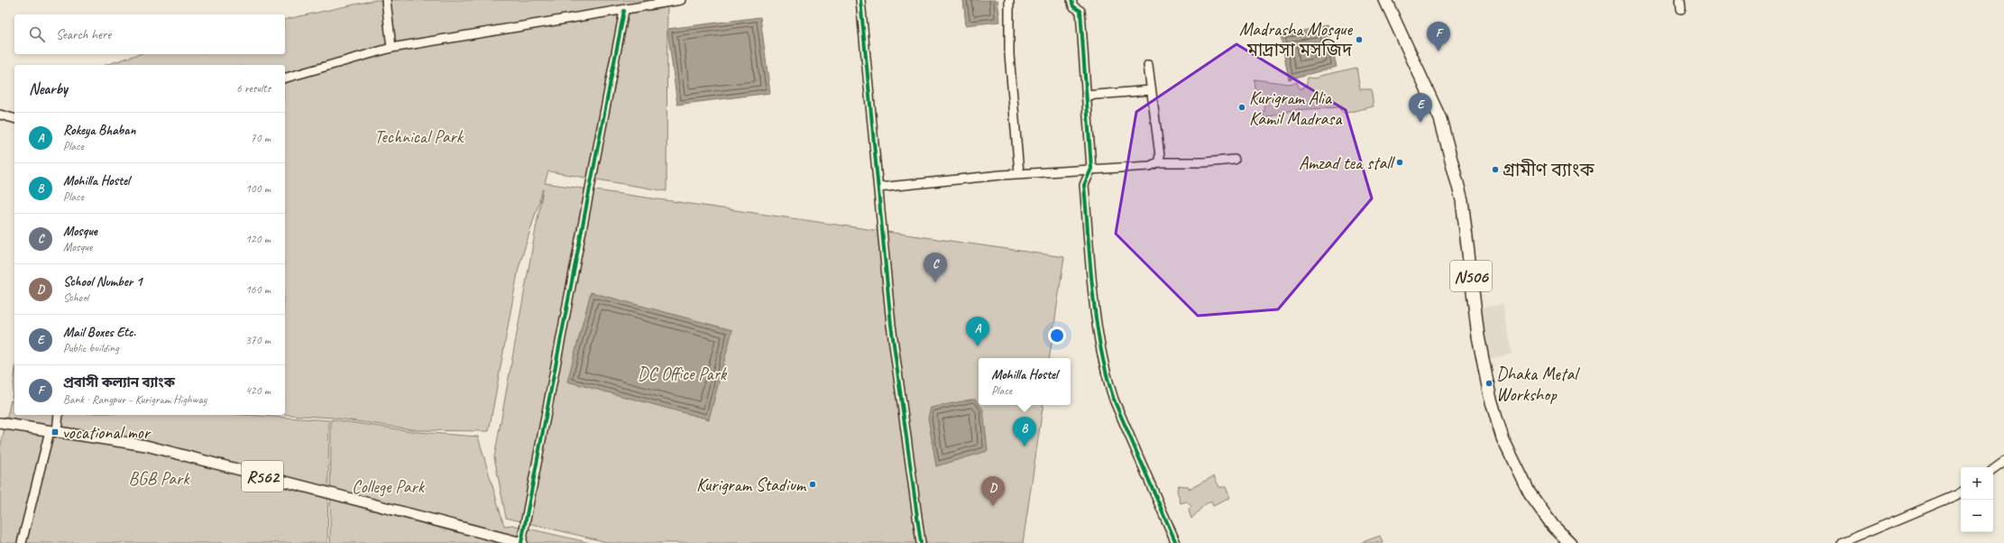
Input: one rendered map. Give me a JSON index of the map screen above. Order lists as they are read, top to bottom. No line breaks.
{"streets":{"highway":["N506"],"main road":["R562"]},"parks":["Technical Park","DC Office Park","BGB Park","College Park"],"places":{"other":["Madrasha Mosque মাদ্রাসা মসজিদ","Kurigram Alia Kamil Madrasa","Amzad tea stall","গ্রামীণ ব্যাংক","Dhaka Metal Workshop","Kurigram Stadium"],"transit":["vocational mor"]},"page":{"search":"Search here","pins":["F","E","C","A","B","D"],"heading":["Nearby","6 results"],"list":[{"mark":"A","name":"Rokeya Bhaban","note":"Place","value":"70 m"},{"mark":"B","name":"Mohilla Hostel","note":"Place","value":"100 m"},{"mark":"C","name":"Mosque","note":"Mosque","value":"120 m"},{"mark":"D","name":"School Number 1","note":"School","value":"160 m"},{"mark":"E","name":"Mail Boxes Etc.","note":"Public building","value":"370 m"},{"mark":"F","name":"প্রবাসী কল্যান ব্যাংক","note":"Bank · Rangpur - Kurigram Highway","value":"420 m"}],"popup":["Mohilla Hostel","Place"],"map_buttons":["+","−"]}}
